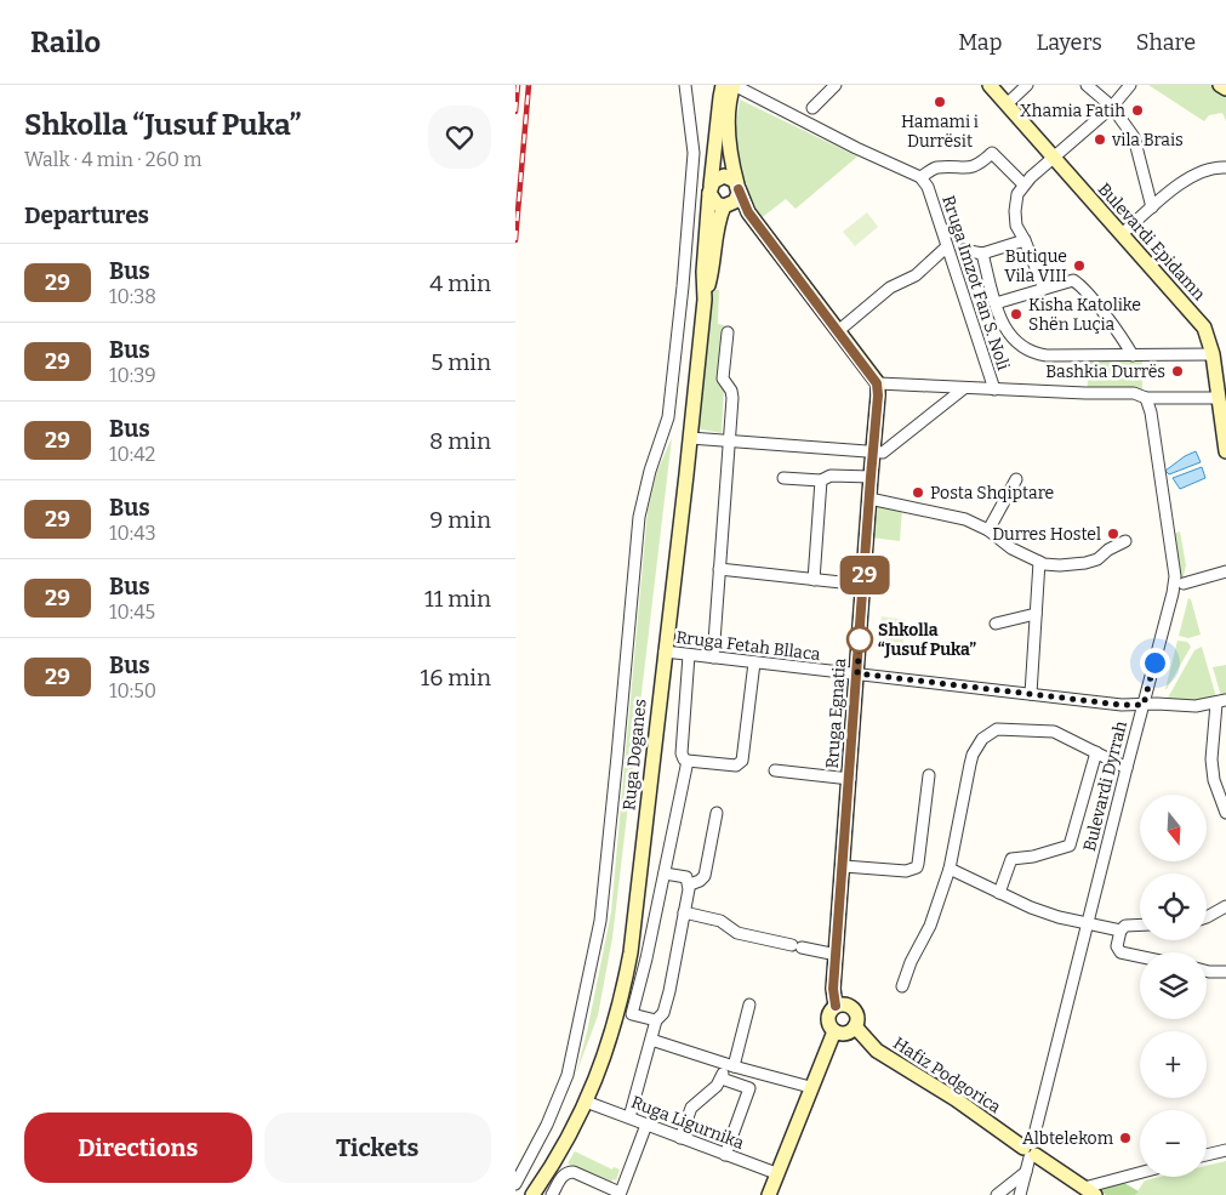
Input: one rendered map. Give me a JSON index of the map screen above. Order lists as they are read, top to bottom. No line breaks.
{"streets":{"main road":["Bulevardi Epidamn","Rruga Egnatia","Ruga Doganes","Hafiz Podgorica"],"street":["Rruga Imzot Fan S. Noli","Rruga Fetah Bllaca","Bulevardi Dyrrah","Ruga Ligurnika"]},"crossings":[["Rruga Fetah Bllaca","Rruga Egnatia"],["Rruga Fetah Bllaca","Ruga Doganes"],["Rruga Fetah Bllaca","Bulevardi Dyrrah"],["Rruga Egnatia","Hafiz Podgorica"],["Ruga Doganes","Ruga Ligurnika"],["Bulevardi Dyrrah","Hafiz Podgorica"]],"places":["Hamami i Durrësit","Xhamia Fatih","vila Brais","Butique Vila VIII","Kisha Katolike Shën Luçia","Bashkia Durrës","Posta Shqiptare","Durres Hostel","Shkolla “Jusuf Puka”","Albtelekom"],"lines":["bus line 29"],"north":"bottom","page":{"header":"Railo","nav":["Map","Layers","Share"],"heading":[["Shkolla “Jusuf Puka”","Walk · 4 min · 260 m"],"Departures"],"on_map":"29","list":[{"mark":"29","name":"Bus","note":"10:38","value":"4 min"},{"mark":"29","name":"Bus","note":"10:39","value":"5 min"},{"mark":"29","name":"Bus","note":"10:42","value":"8 min"},{"mark":"29","name":"Bus","note":"10:43","value":"9 min"},{"mark":"29","name":"Bus","note":"10:45","value":"11 min"},{"mark":"29","name":"Bus","note":"10:50","value":"16 min"}],"map_buttons":["+","−"],"buttons":["Directions","Tickets"]}}
